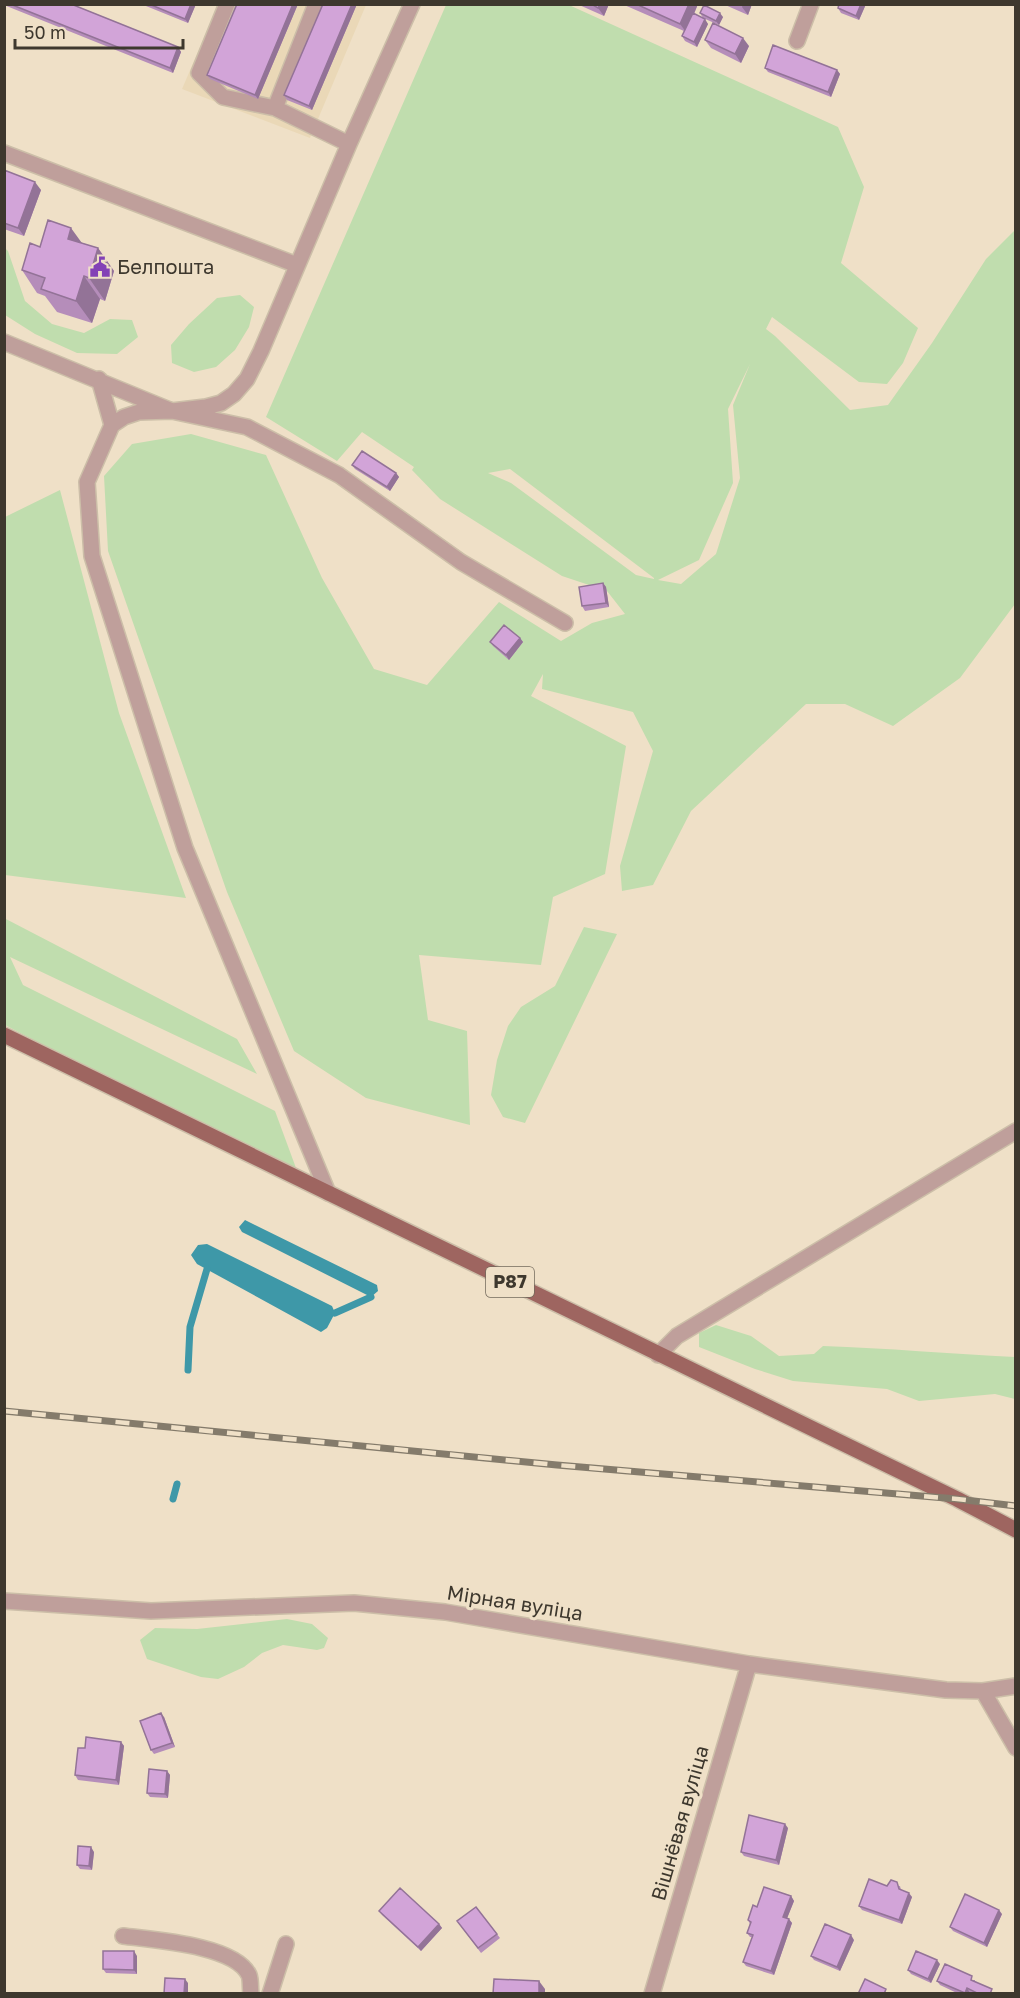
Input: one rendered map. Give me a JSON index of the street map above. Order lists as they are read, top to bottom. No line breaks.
{"streets":{"main road":["Р87"],"street":["Мірная вуліца","Вішнёвая вуліца"]},"crossings":[["Мірная вуліца","Вішнёвая вуліца"]],"places":{"public building":["Белпошта"]},"scale_bar":"50 m"}
